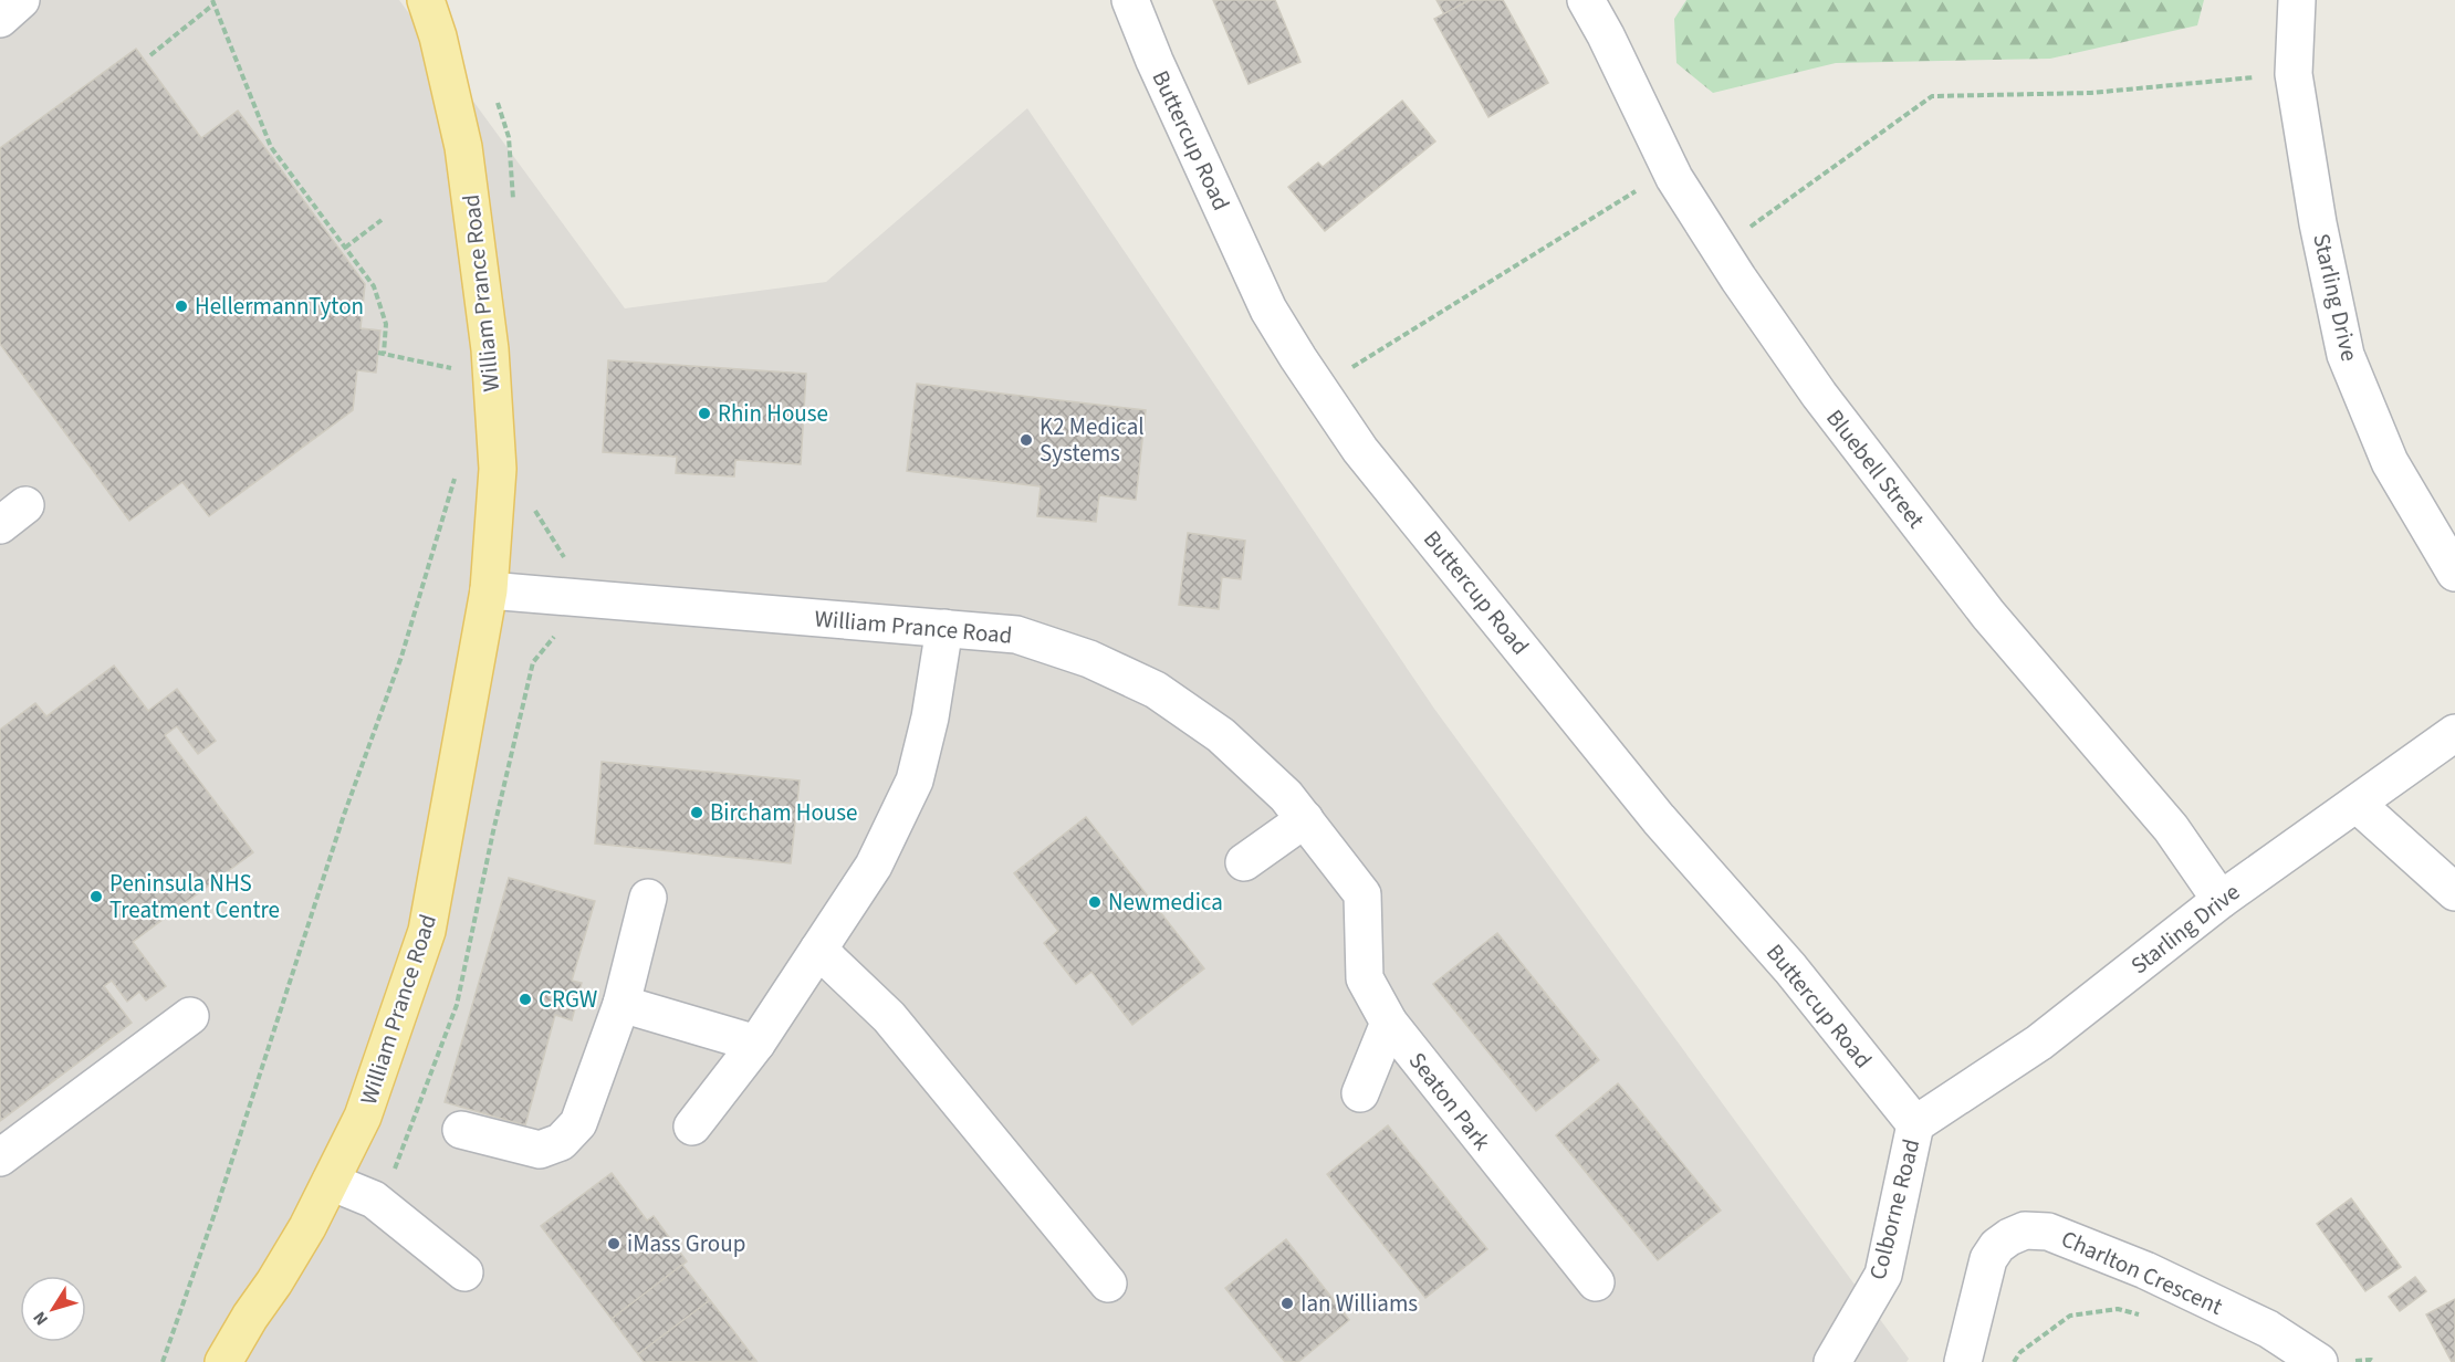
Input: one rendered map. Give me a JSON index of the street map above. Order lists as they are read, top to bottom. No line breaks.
{"streets":{"main road":["William Prance Road"],"street":["Buttercup Road","Starling Drive","Bluebell Street","Seaton Park","Colborne Road","Charlton Crescent"]},"crossings":[["Buttercup Road","Starling Drive"],["Buttercup Road","Colborne Road"],["William Prance Road","Seaton Park"],["Starling Drive","Bluebell Street"],["Starling Drive","Colborne Road"]],"places":["HellermannTyton","Rhin House","K2 Medical Systems","Bircham House","Peninsula NHS Treatment Centre","Newmedica","CRGW","iMass Group","Ian Williams"],"north":"bottom left"}
